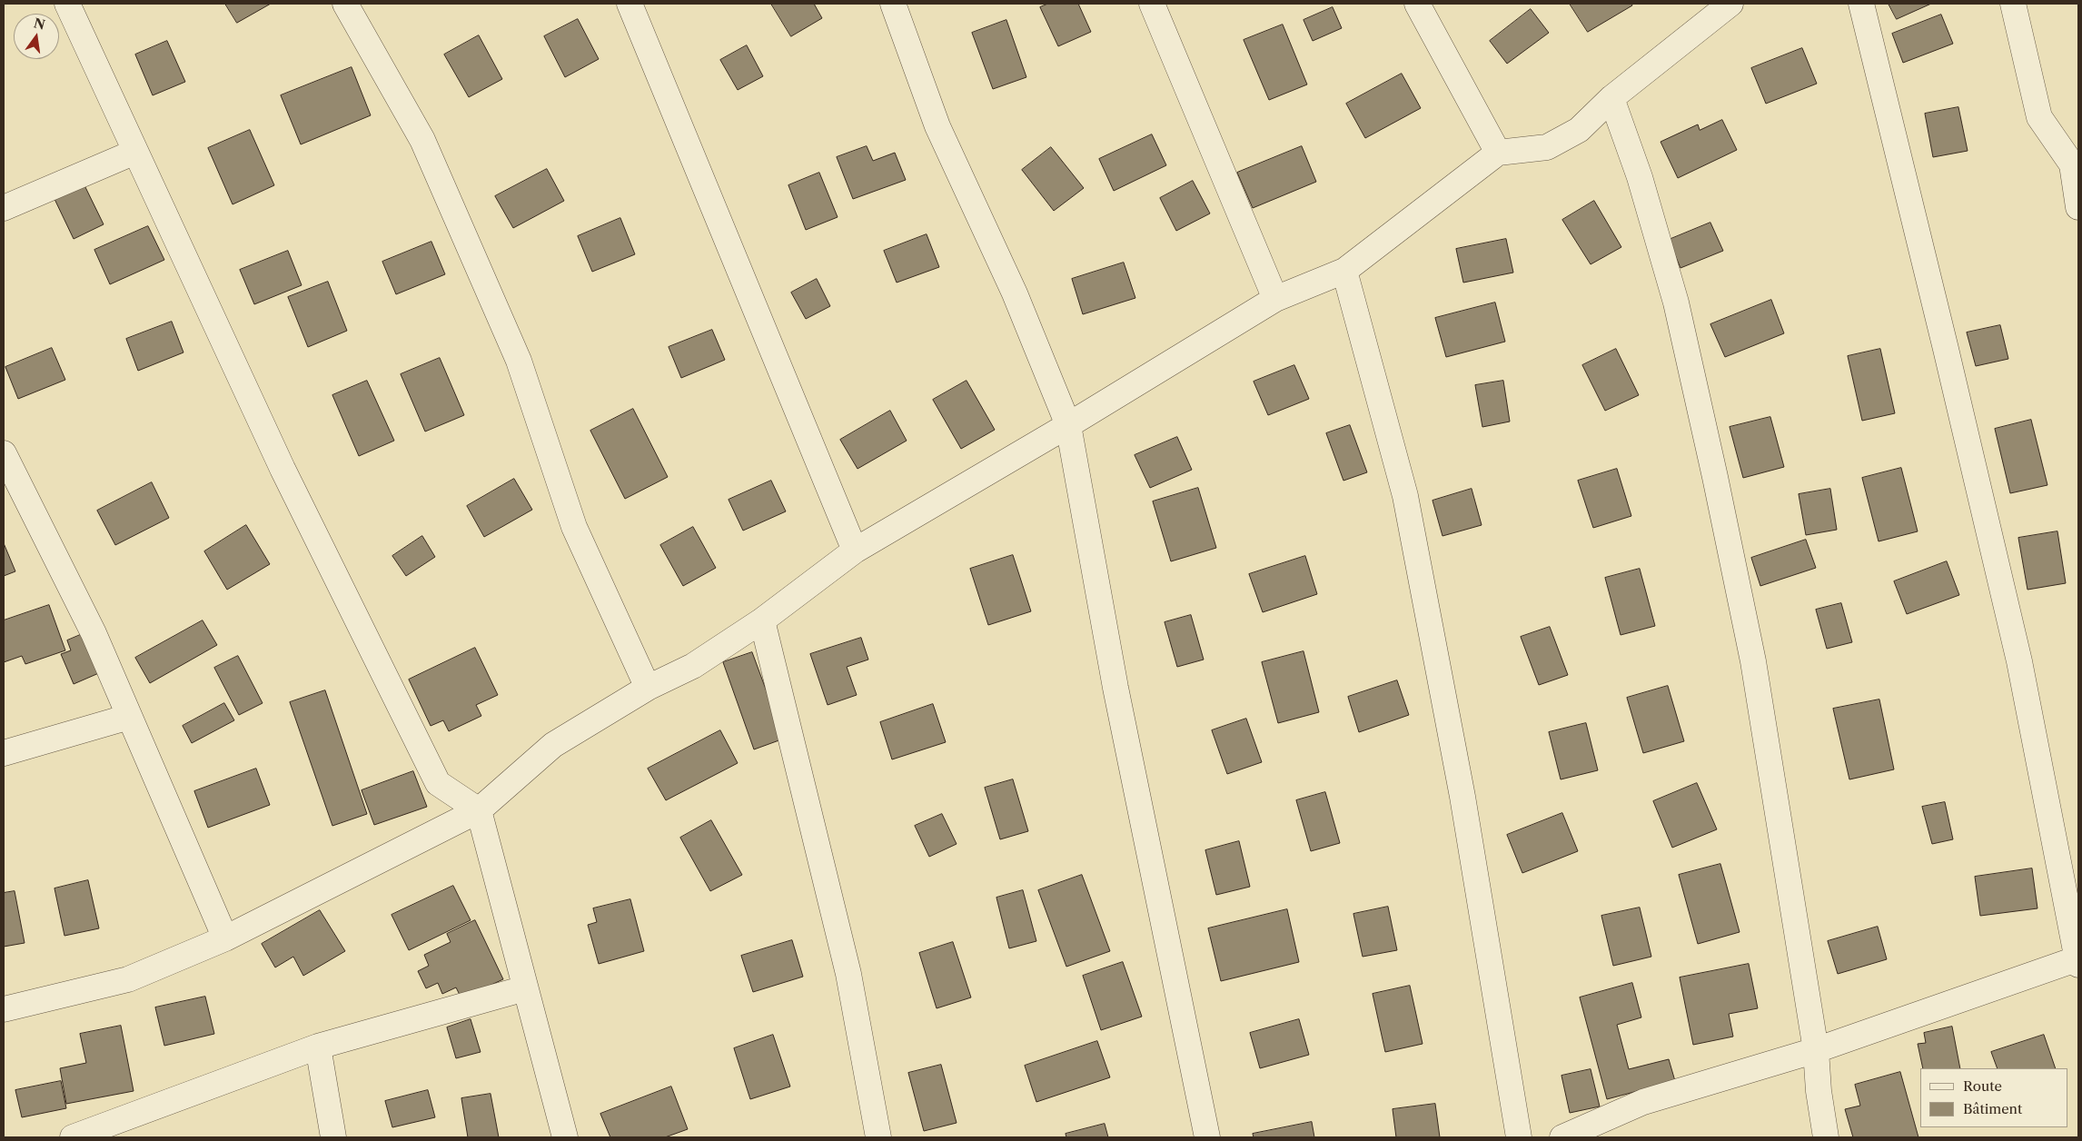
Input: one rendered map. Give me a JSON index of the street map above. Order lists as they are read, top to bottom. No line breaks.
{"legend":["Route","Bâtiment"],"north":"top"}
